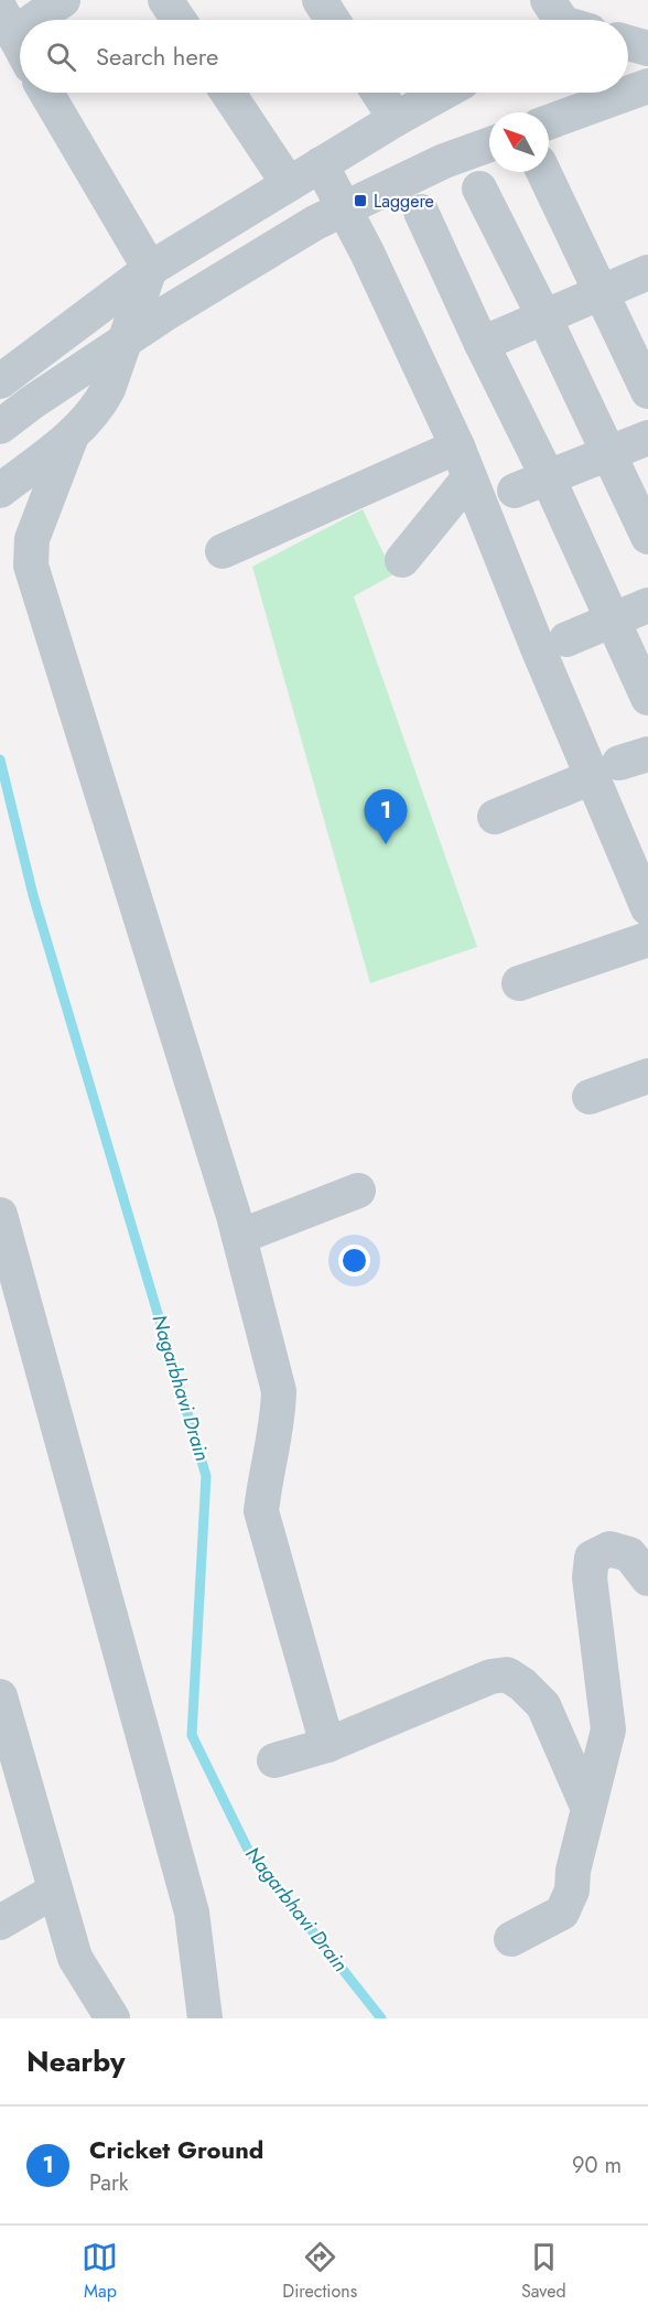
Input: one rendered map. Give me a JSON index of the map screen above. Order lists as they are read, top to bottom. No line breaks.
{"water":["Nagarbhavi Drain"],"places":{"transit":["Laggere"]},"north":"top left","page":{"search":"Search here","pins":"1","heading":"Nearby","list":[{"mark":"1","name":"Cricket Ground","note":"Park","value":"90 m"}],"nav":["Map","Directions","Saved"]}}
